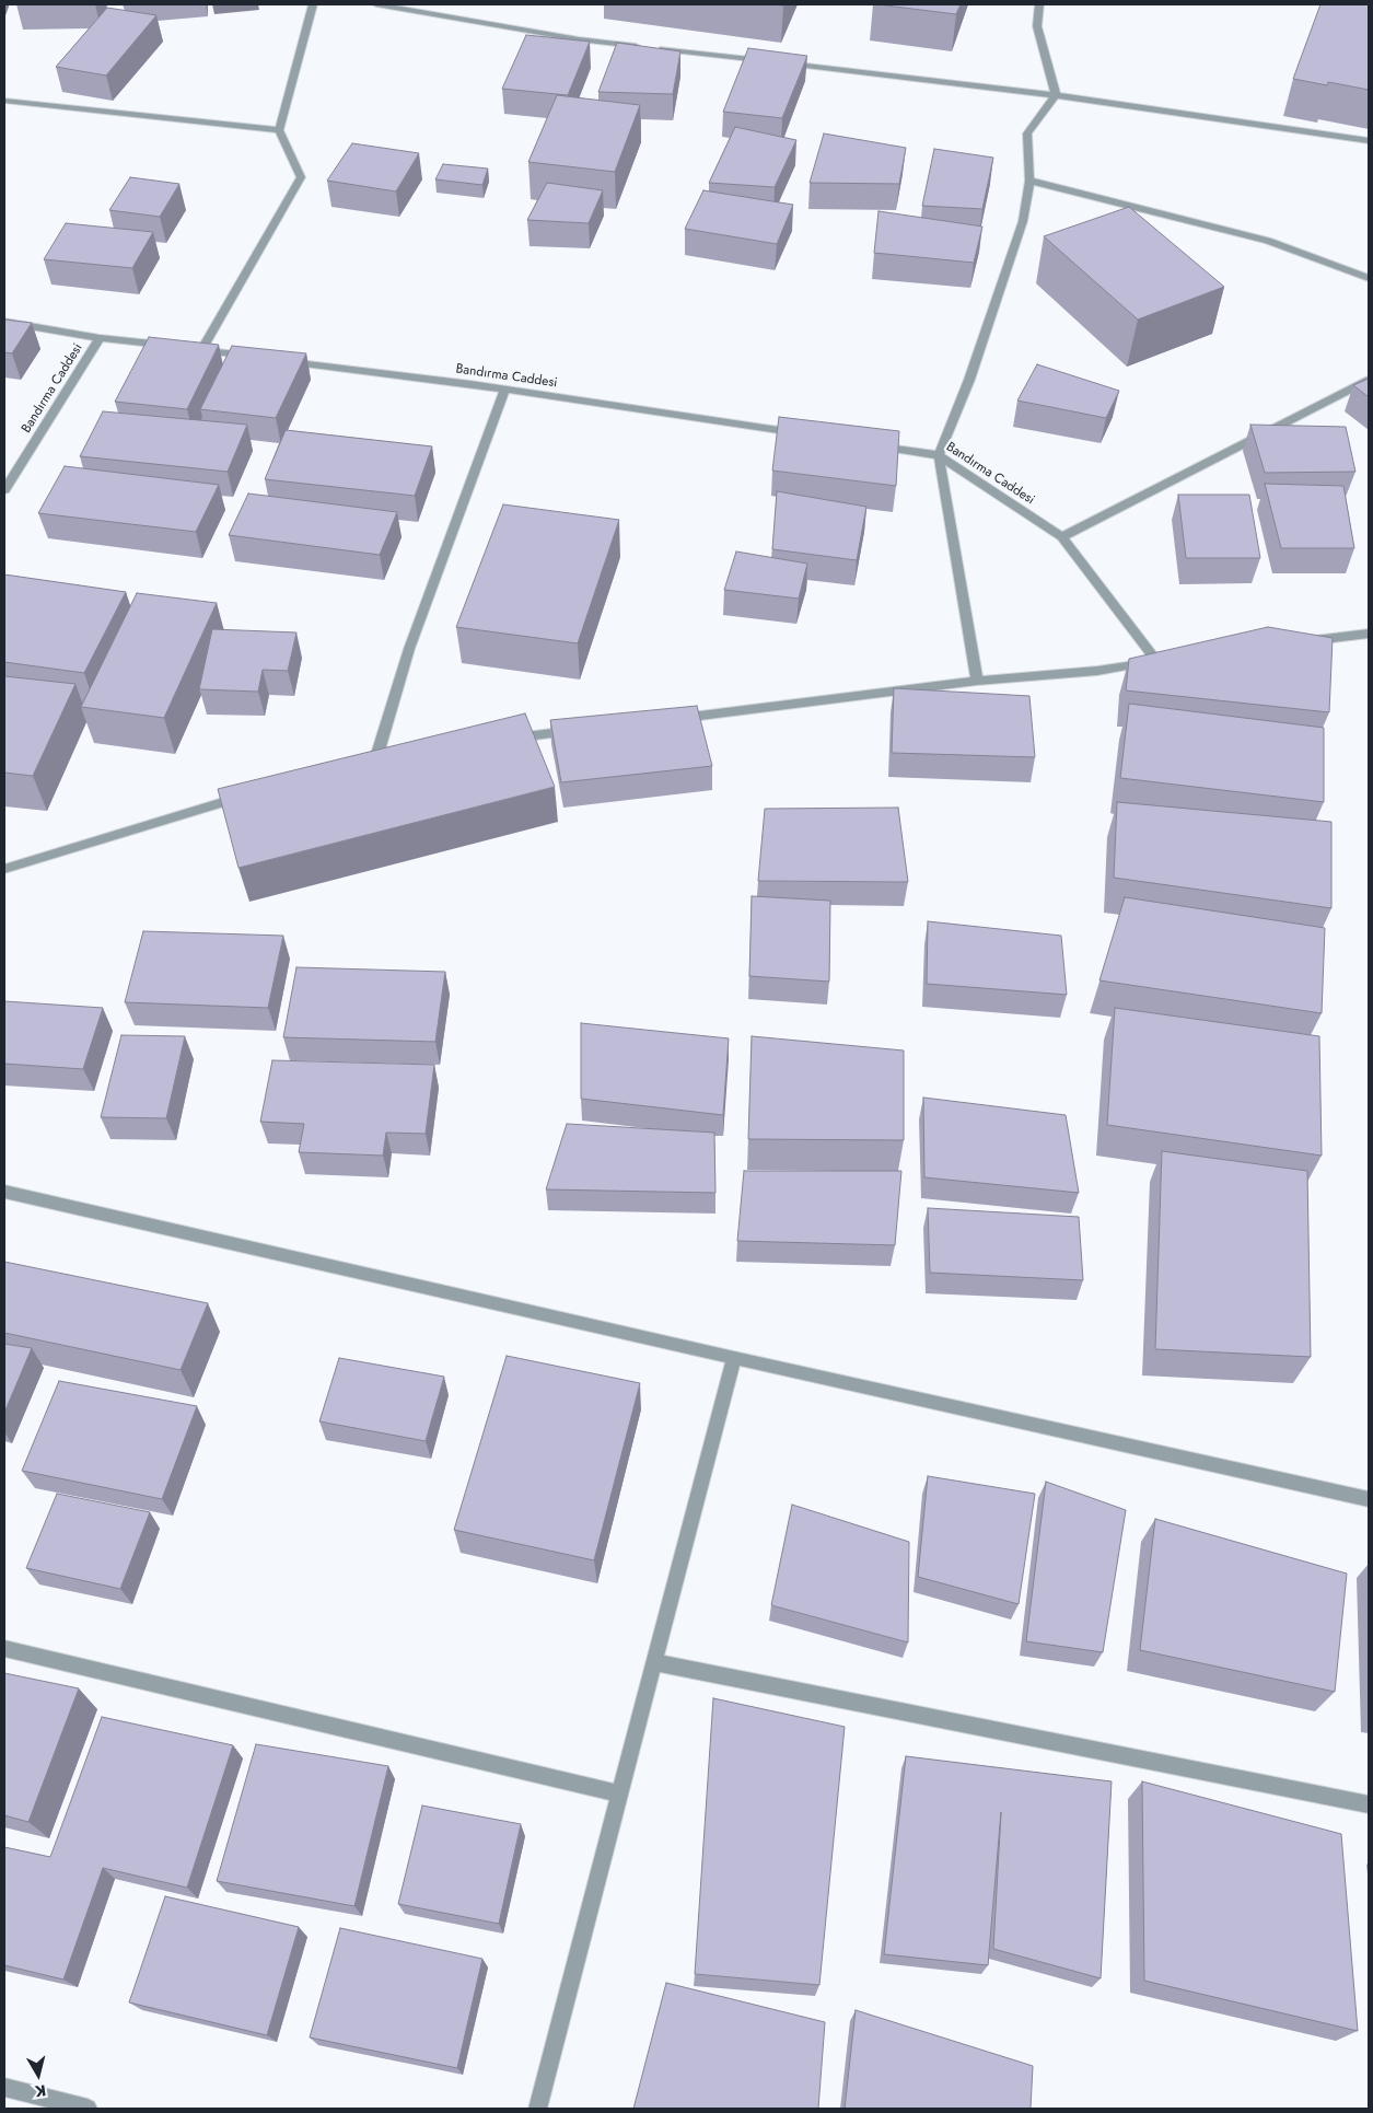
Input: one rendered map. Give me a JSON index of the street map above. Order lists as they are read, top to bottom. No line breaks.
{"streets":{"street":["Bandırma Caddesi"]},"north":"bottom"}
